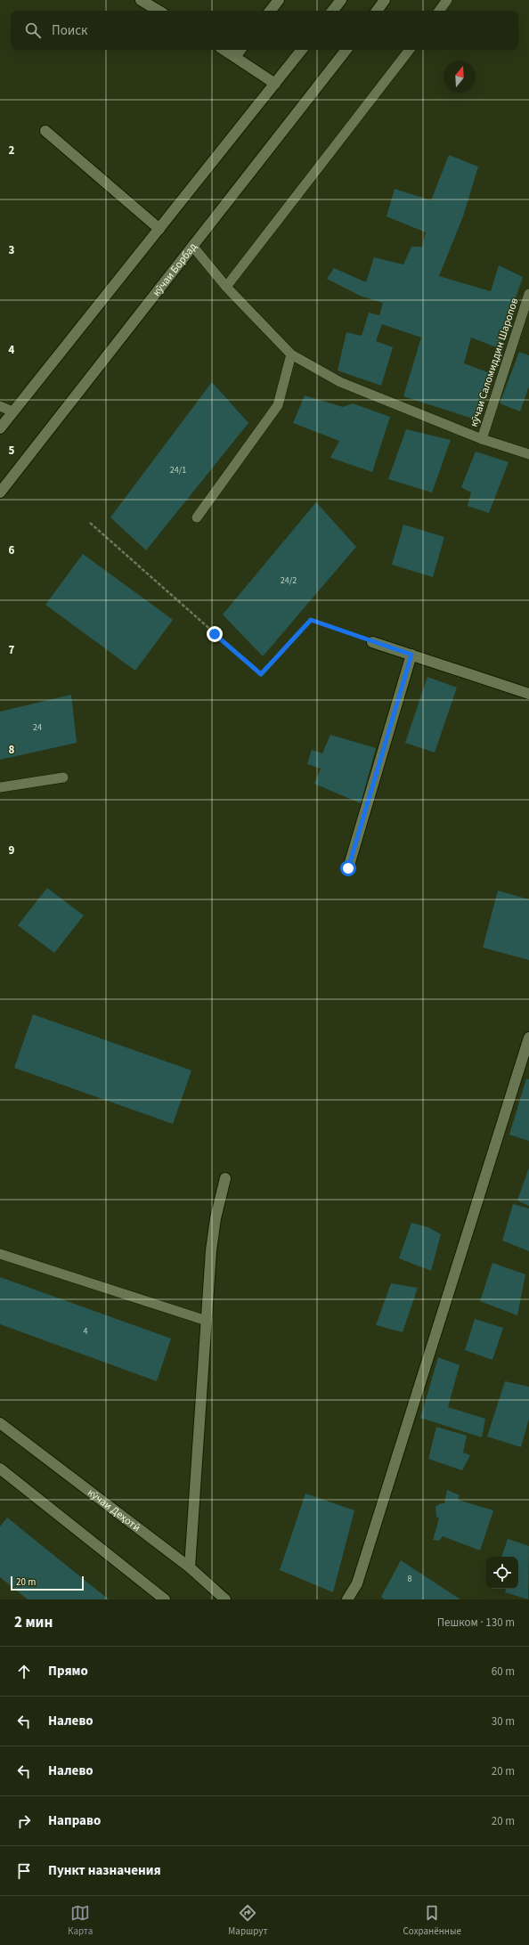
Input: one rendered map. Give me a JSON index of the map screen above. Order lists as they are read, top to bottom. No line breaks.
{"streets":{"street":["кӯчаи Борбад","кӯчаи Деҳотӣ"],"lane":["кӯчаи Саломиддин Шаропов"]},"house_numbers":["24/1","24/2","24","4","8"],"scale_bar":"20 m","north":"top","page":{"search":"Поиск","scale":"20 m","heading":["2 мин","Пешком · 130 m"],"list":[["Прямо","60 m"],["Налево","30 m"],["Налево","20 m"],["Направо","20 m"],"Пункт назначения"],"nav":["Карта","Маршрут","Сохранённые"]},"grid":{"rows":["2","3","4","5","6","7","8","9"]}}
